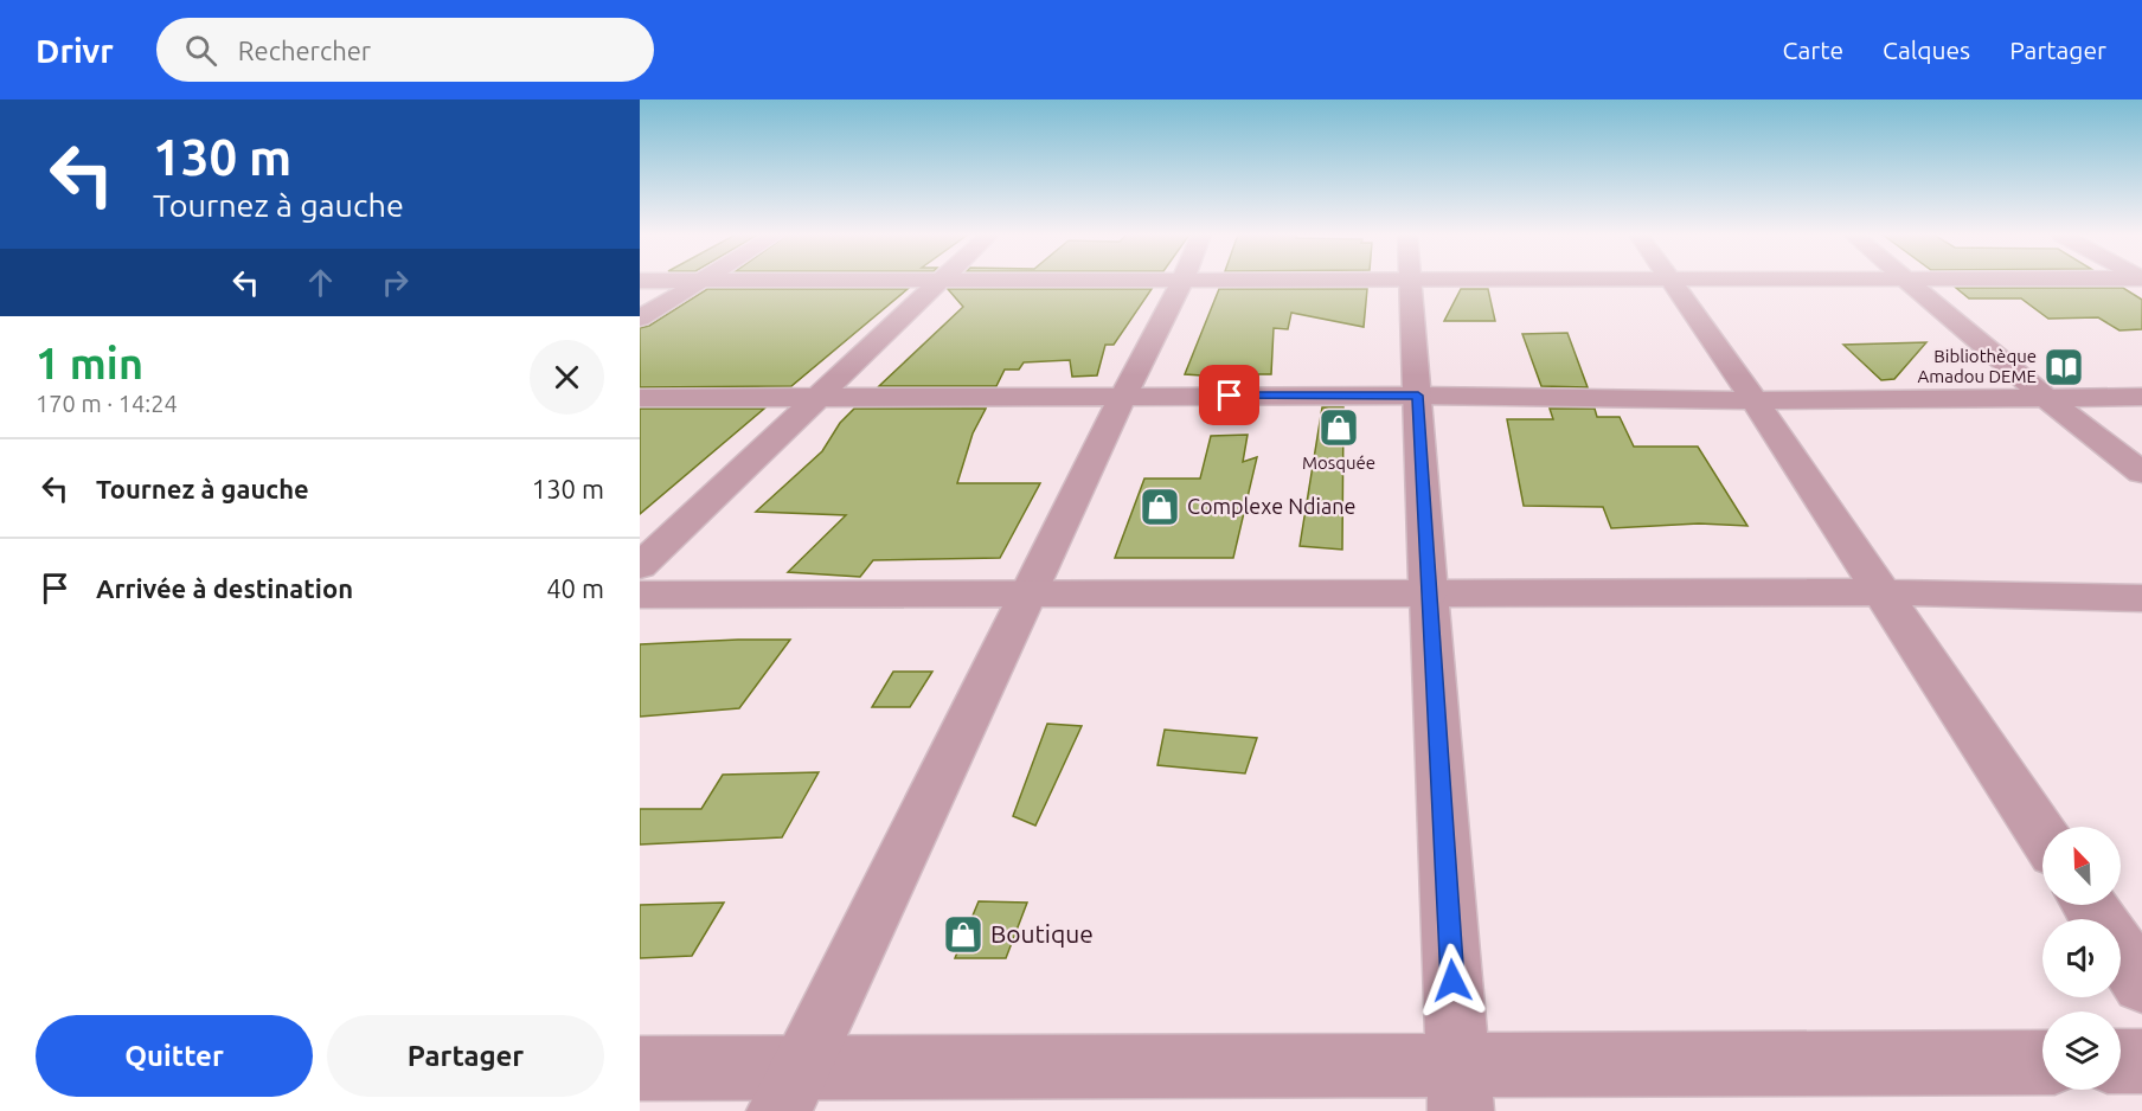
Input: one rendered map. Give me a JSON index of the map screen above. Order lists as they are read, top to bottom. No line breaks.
{"places":{"library":["Bibliothèque Amadou DEME"],"shop":["Mosquée","Complexe Ndiane","Boutique"]},"north":"top left","page":{"header":"Drivr","search":"Rechercher","nav":["Carte","Calques","Partager"],"turn":["130 m","Tournez à gauche"],"heading":["1 min","170 m · 14:24"],"list":[{"name":"Tournez à gauche","value":"130 m"},{"name":"Arrivée à destination","value":"40 m"}],"buttons":["Quitter","Partager"]}}
